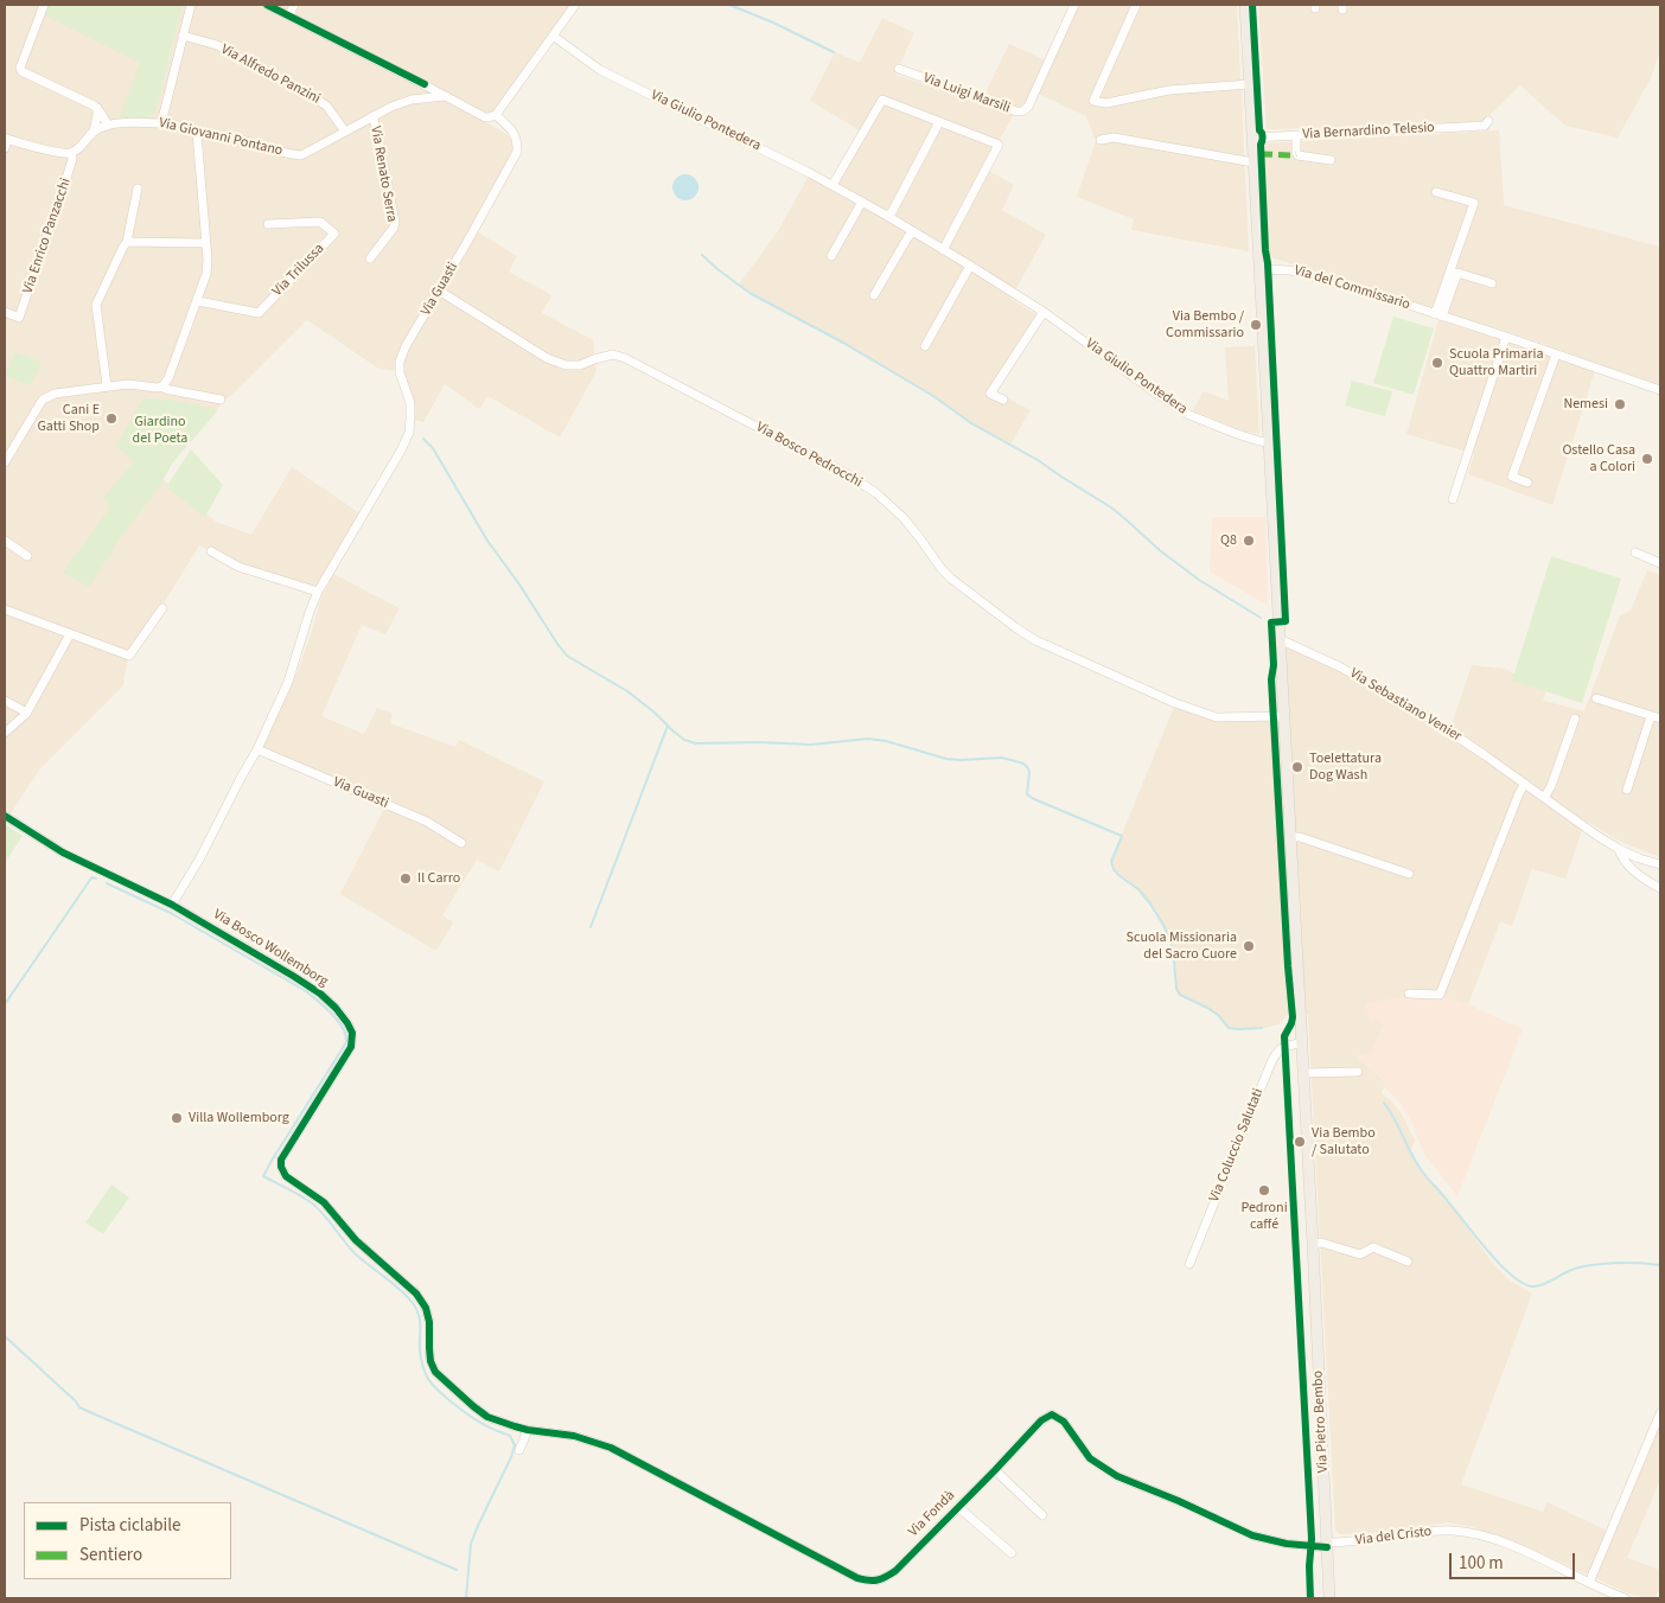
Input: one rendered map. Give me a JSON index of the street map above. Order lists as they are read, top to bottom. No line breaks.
{"streets":{"main road":["Via Pietro Bembo"],"street":["Via Alfredo Panzini","Via Luigi Marsili","Via Giulio Pontedera","Via Bernardino Telesio","Via Giovanni Pontano","Via Renato Serra","Via Enrico Panzacchi","Via Trilussa","Via del Commissario","Via Guasti","Via Bosco Pedrocchi","Via Sebastiano Venier","Via Bosco Wollemborg","Via Coluccio Salutati","Via Fondà","Via del Cristo"]},"crossings":[["Via Alfredo Panzini","Via Giovanni Pontano"],["Via Giulio Pontedera","Via Pietro Bembo"],["Via Bernardino Telesio","Via Pietro Bembo"],["Via Giovanni Pontano","Via Renato Serra"],["Via del Commissario","Via Pietro Bembo"],["Via Guasti","Via Bosco Pedrocchi"],["Via Guasti","Via Bosco Wollemborg"],["Via Bosco Pedrocchi","Via Pietro Bembo"],["Via Sebastiano Venier","Via Pietro Bembo"],["Via Bosco Wollemborg","Via Fondà"],["Via Coluccio Salutati","Via Pietro Bembo"],["Via Pietro Bembo","Via Fondà"],["Via Pietro Bembo","Via del Cristo"],["Via Fondà","Via del Cristo"]],"parks":["Giardino del Poeta"],"places":["Via Bembo / Commissario","Scuola Primaria Quattro Martiri","Nemesi","Cani E Gatti Shop","Ostello Casa a Colori","Q8","Toelettatura Dog Wash","Il Carro","Scuola Missionaria del Sacro Cuore","Villa Wollemborg","Via Bembo / Salutato","Pedroni caffé"],"legend":["Pista ciclabile","Sentiero"],"scale_bar":"100 m"}
